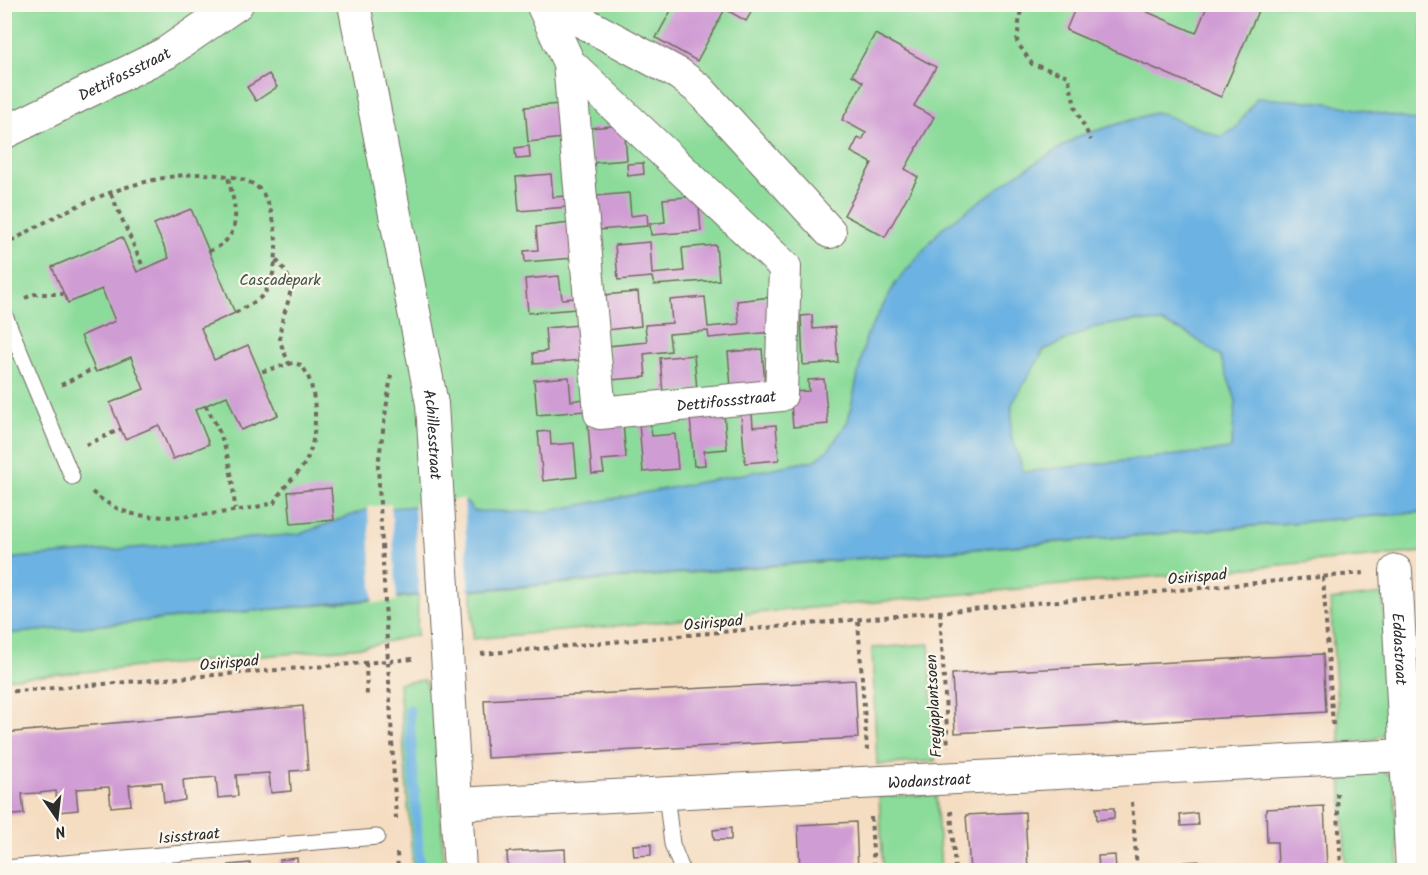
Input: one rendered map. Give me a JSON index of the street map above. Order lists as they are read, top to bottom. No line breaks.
{"streets":{"street":["Dettifossstraat","Achillesstraat","Eddastraat","Wodanstraat"],"lane":["Isisstraat"],"path":["Osirispad","Freyjaplantsoen"]},"crossings":[["Achillesstraat","Osirispad"],["Achillesstraat","Wodanstraat"],["Osirispad","Eddastraat"],["Osirispad","Freyjaplantsoen"],["Eddastraat","Wodanstraat"],["Freyjaplantsoen","Wodanstraat"]],"parks":["Cascadepark"],"north":"bottom"}
